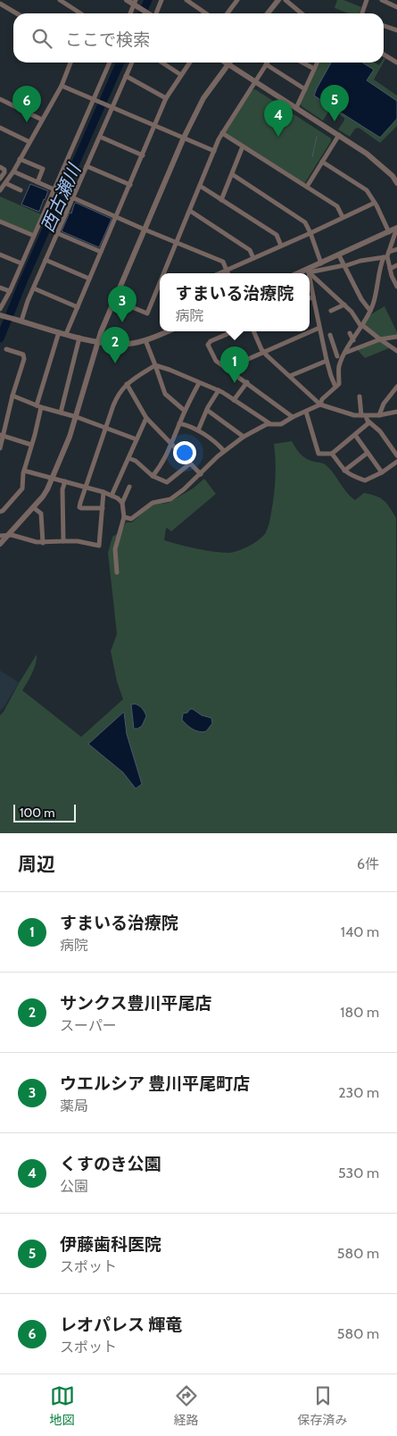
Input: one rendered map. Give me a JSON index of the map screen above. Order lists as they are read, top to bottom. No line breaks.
{"water":["西古瀬川"],"scale_bar":"100 m","page":{"search":"ここで検索","pins":["5","6","4","3","2","1"],"popup":["すまいる治療院","病院"],"scale":"100 m","heading":["周辺","6件"],"list":[{"mark":"1","name":"すまいる治療院","note":"病院","value":"140 m"},{"mark":"2","name":"サンクス豊川平尾店","note":"スーパー","value":"180 m"},{"mark":"3","name":"ウエルシア 豊川平尾町店","note":"薬局","value":"230 m"},{"mark":"4","name":"くすのき公園","note":"公園","value":"530 m"},{"mark":"5","name":"伊藤歯科医院","note":"スポット","value":"580 m"},{"mark":"6","name":"レオパレス 輝竜","note":"スポット","value":"580 m"}],"nav":["地図","経路","保存済み"]}}
